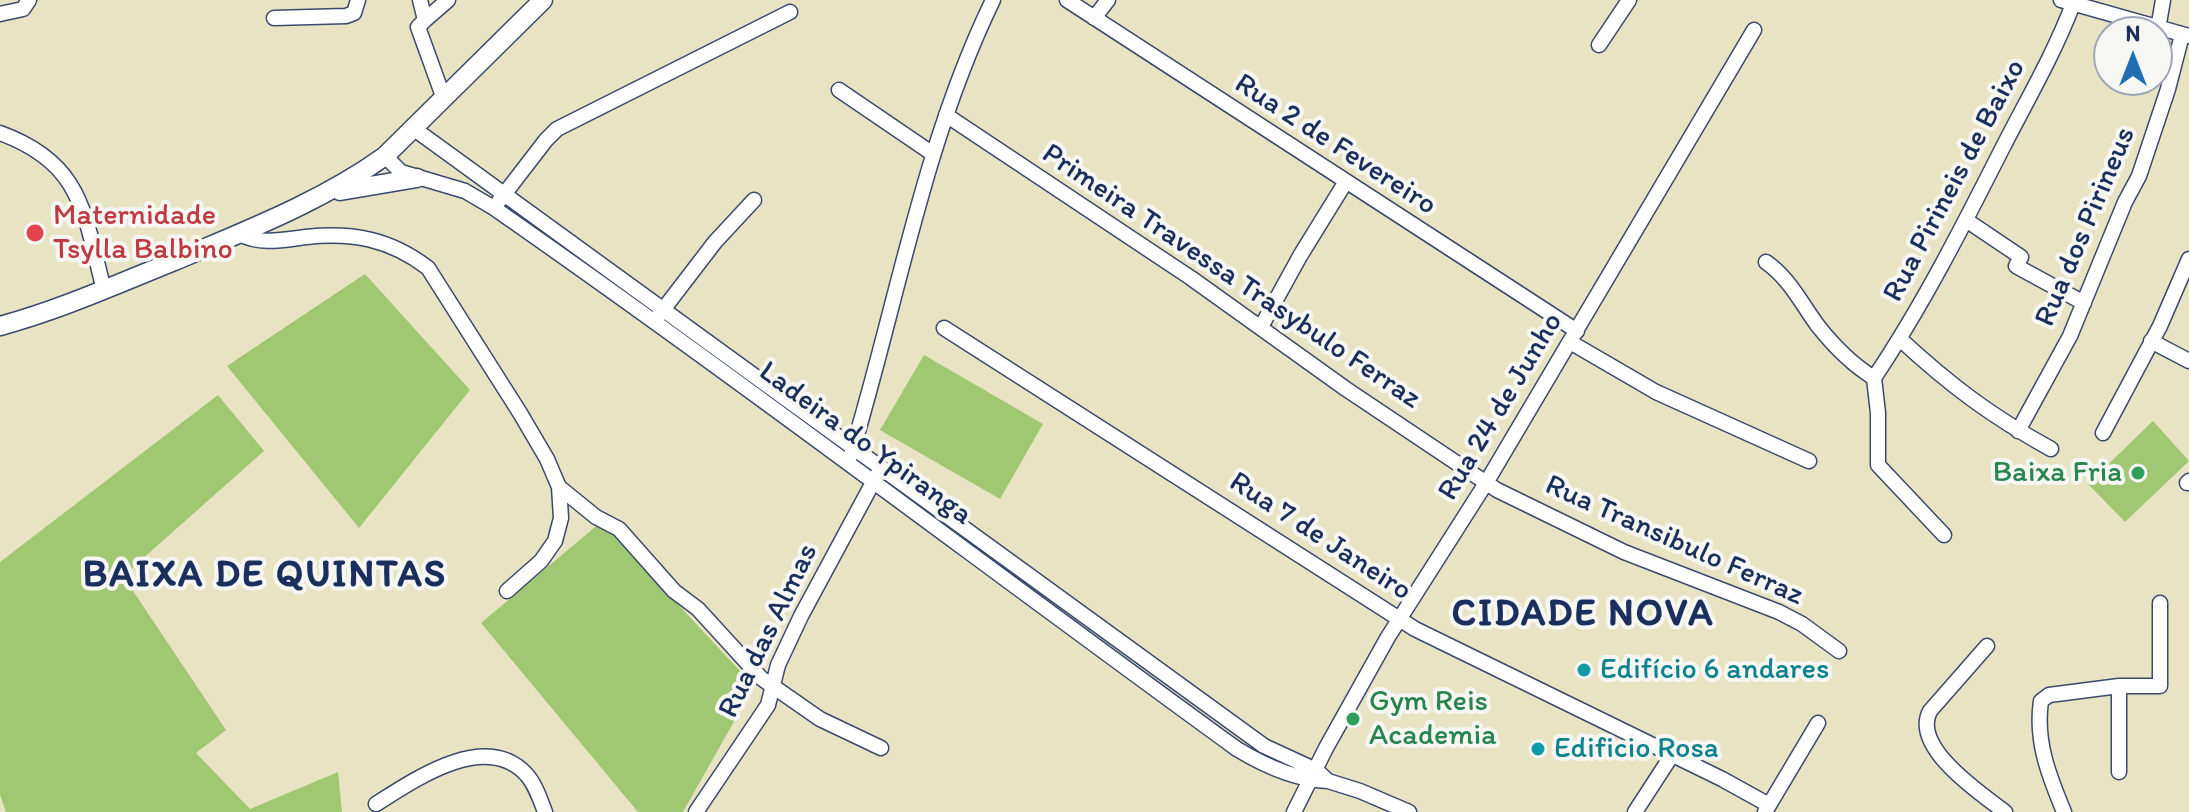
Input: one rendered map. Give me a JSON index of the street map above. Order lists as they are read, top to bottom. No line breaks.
{"streets":{"street":["Rua 2 de Fevereiro","Rua Pirineis de Baixo","Rua dos Pirineus","Primeira Travessa Trasybulo Ferraz","Rua 24 de Junho","Ladeira do Ypiranga","Rua 7 de Janeiro","Rua Transibulo Ferraz","Rua das Almas"]},"crossings":[["Rua 2 de Fevereiro","Rua 24 de Junho"],["Primeira Travessa Trasybulo Ferraz","Rua 24 de Junho"],["Primeira Travessa Trasybulo Ferraz","Rua Transibulo Ferraz"],["Rua 24 de Junho","Ladeira do Ypiranga"],["Rua 24 de Junho","Rua 7 de Janeiro"],["Rua 24 de Junho","Rua Transibulo Ferraz"],["Ladeira do Ypiranga","Rua das Almas"]],"districts":["BAIXA DE QUINTAS","CIDADE NOVA"],"places":["Maternidade Tsylla Balbino","Baixa Fria","Edifício 6 andares","Gym Reis Academia","Edificio Rosa"],"north":"top"}
